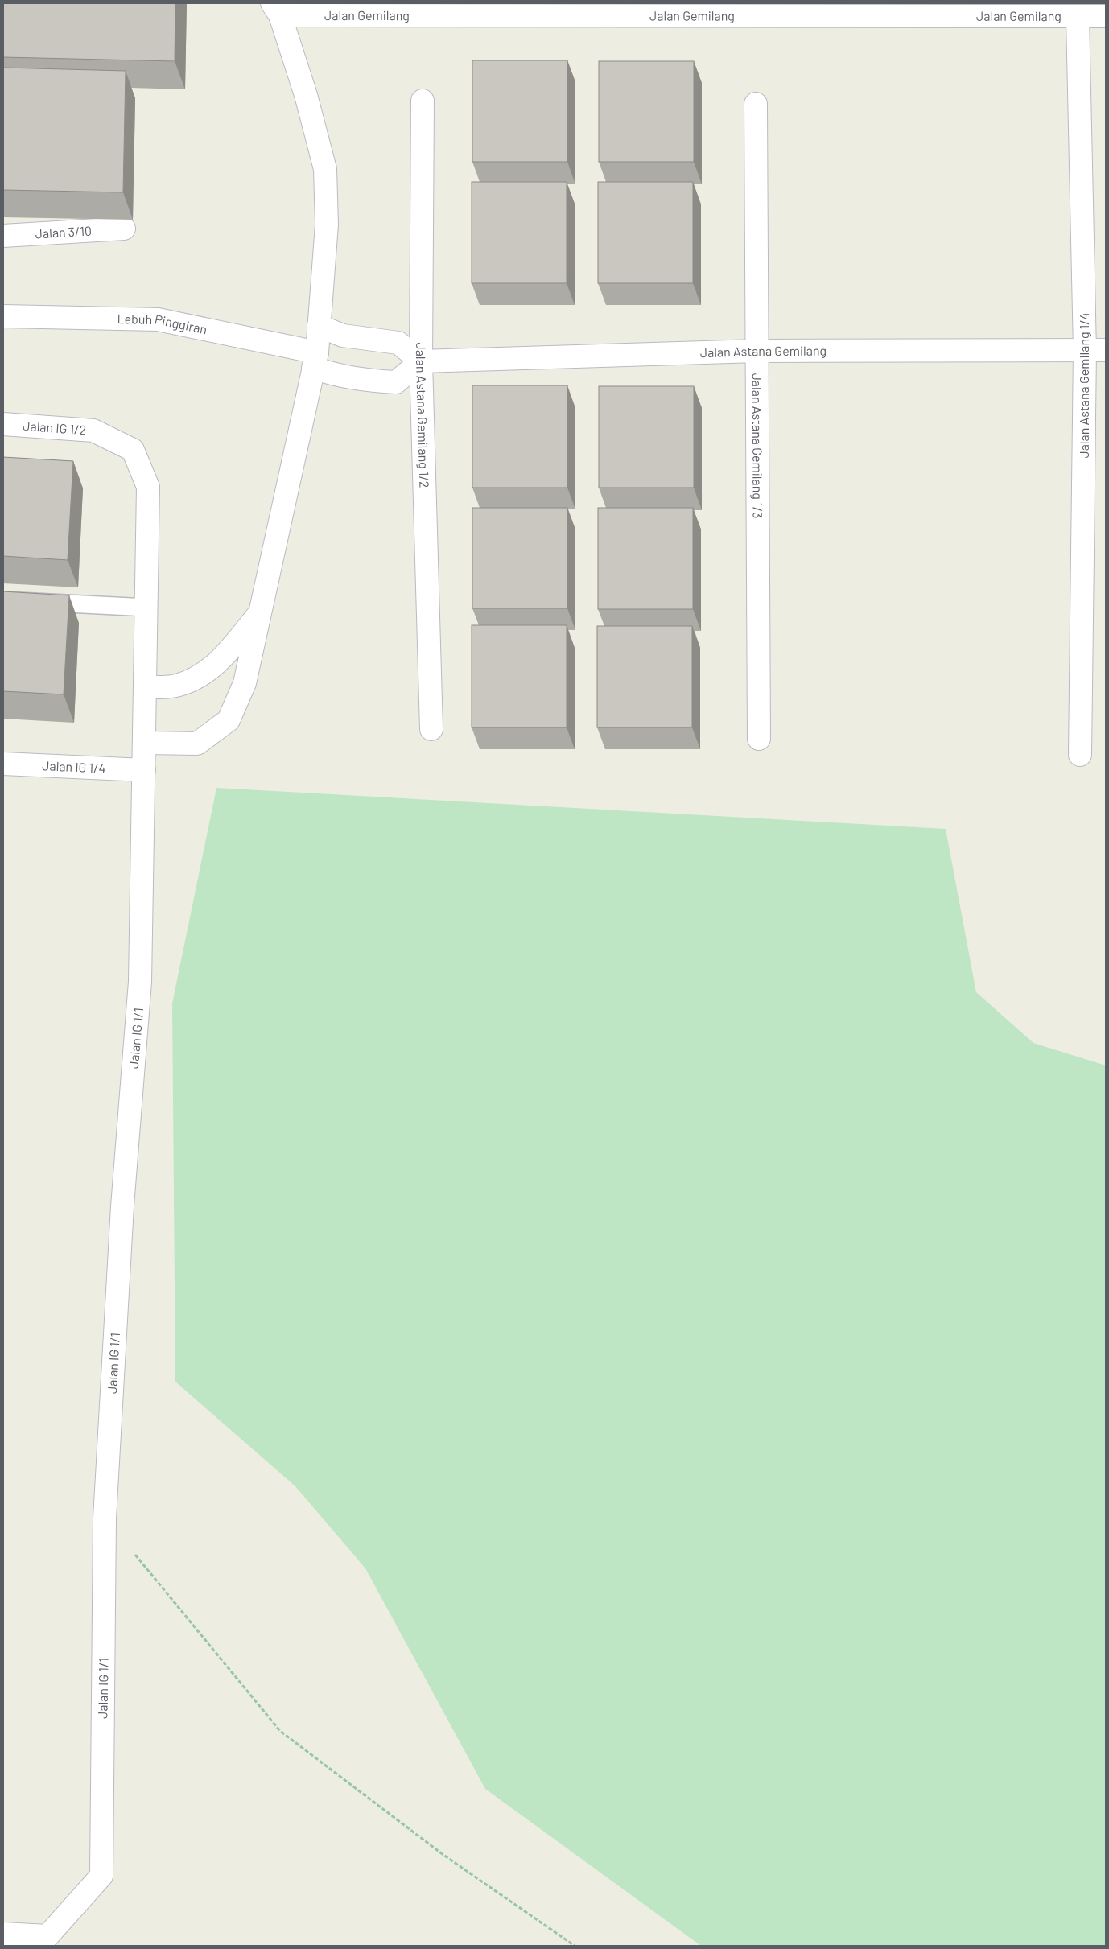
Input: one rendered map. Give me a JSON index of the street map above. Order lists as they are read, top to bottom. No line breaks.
{"streets":{"street":["Jalan Gemilang","Jalan 3/10","Lebuh Pinggiran","Jalan Astana Gemilang","Jalan Astana Gemilang 1/4","Jalan Astana Gemilang 1/2","Jalan IG 1/2","Jalan Astana Gemilang 1/3","Jalan IG 1/4","Jalan IG 1/1"]},"crossings":[["Jalan Gemilang","Jalan Astana Gemilang 1/4"],["Jalan Astana Gemilang","Jalan Astana Gemilang 1/4"],["Jalan Astana Gemilang","Jalan Astana Gemilang 1/2"],["Jalan Astana Gemilang","Jalan Astana Gemilang 1/3"],["Jalan IG 1/2","Jalan IG 1/1"],["Jalan IG 1/4","Jalan IG 1/1"]]}
